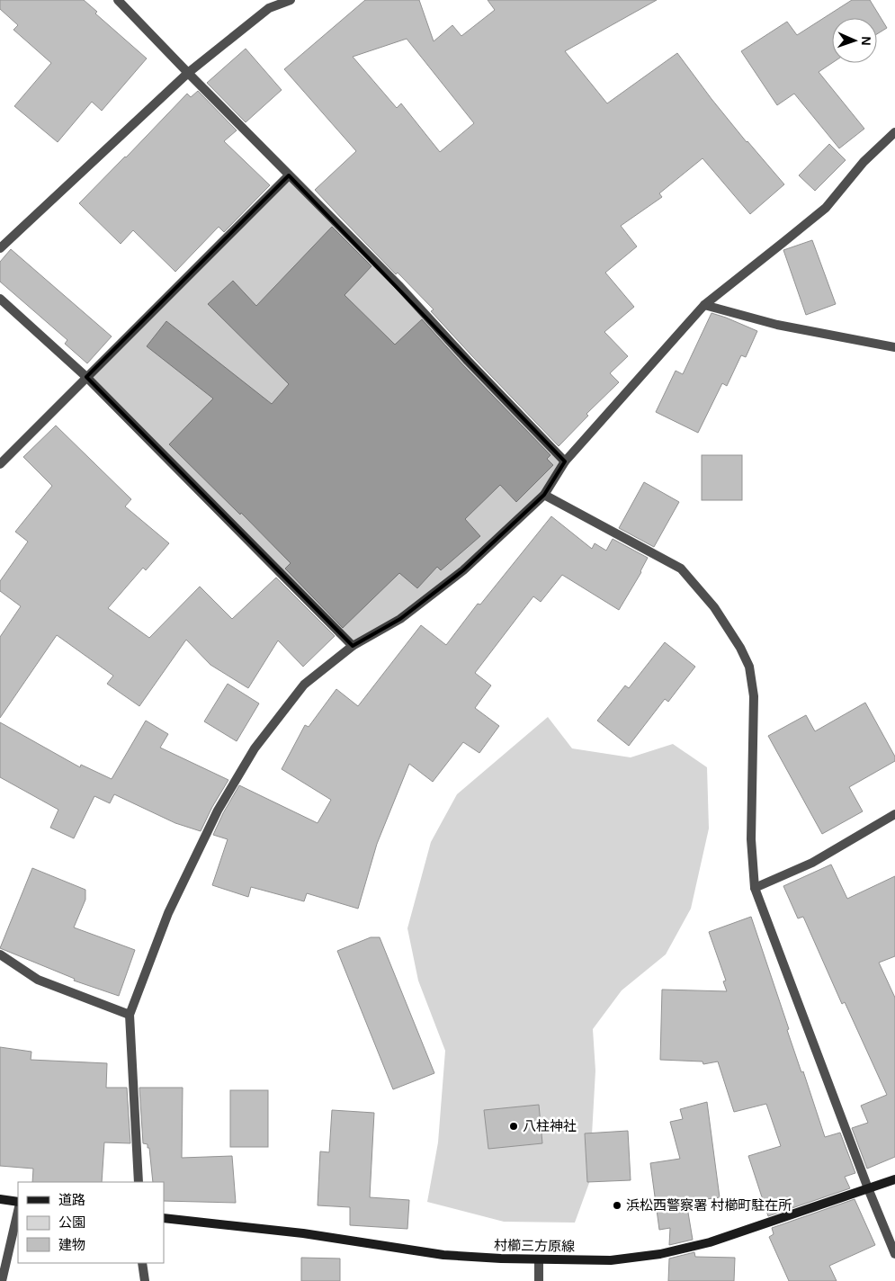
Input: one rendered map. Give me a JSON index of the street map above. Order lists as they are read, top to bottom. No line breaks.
{"streets":{"main road":["村櫛三方原線"]},"places":["八柱神社","浜松西警察署 村櫛町駐在所"],"legend":["道路","公園","建物"],"north":"right"}
